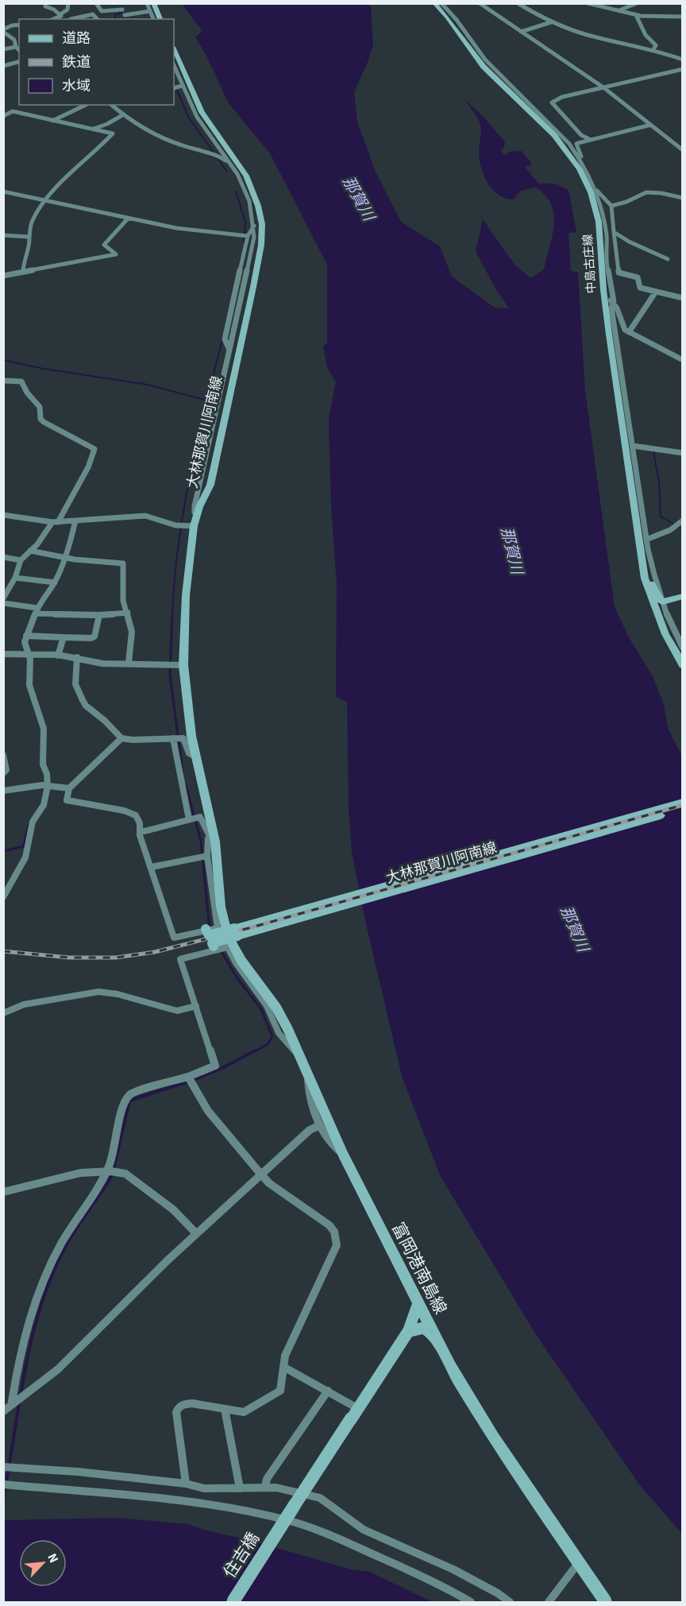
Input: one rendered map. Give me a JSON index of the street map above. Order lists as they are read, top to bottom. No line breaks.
{"streets":{"main road":["中島古庄線","大林那賀川阿南線","富岡港南島線","住吉橋"]},"crossings":[["大林那賀川阿南線","富岡港南島線"],["富岡港南島線","住吉橋"]],"water":["那賀川"],"legend":["道路","鉄道","水域"],"north":"top right"}
